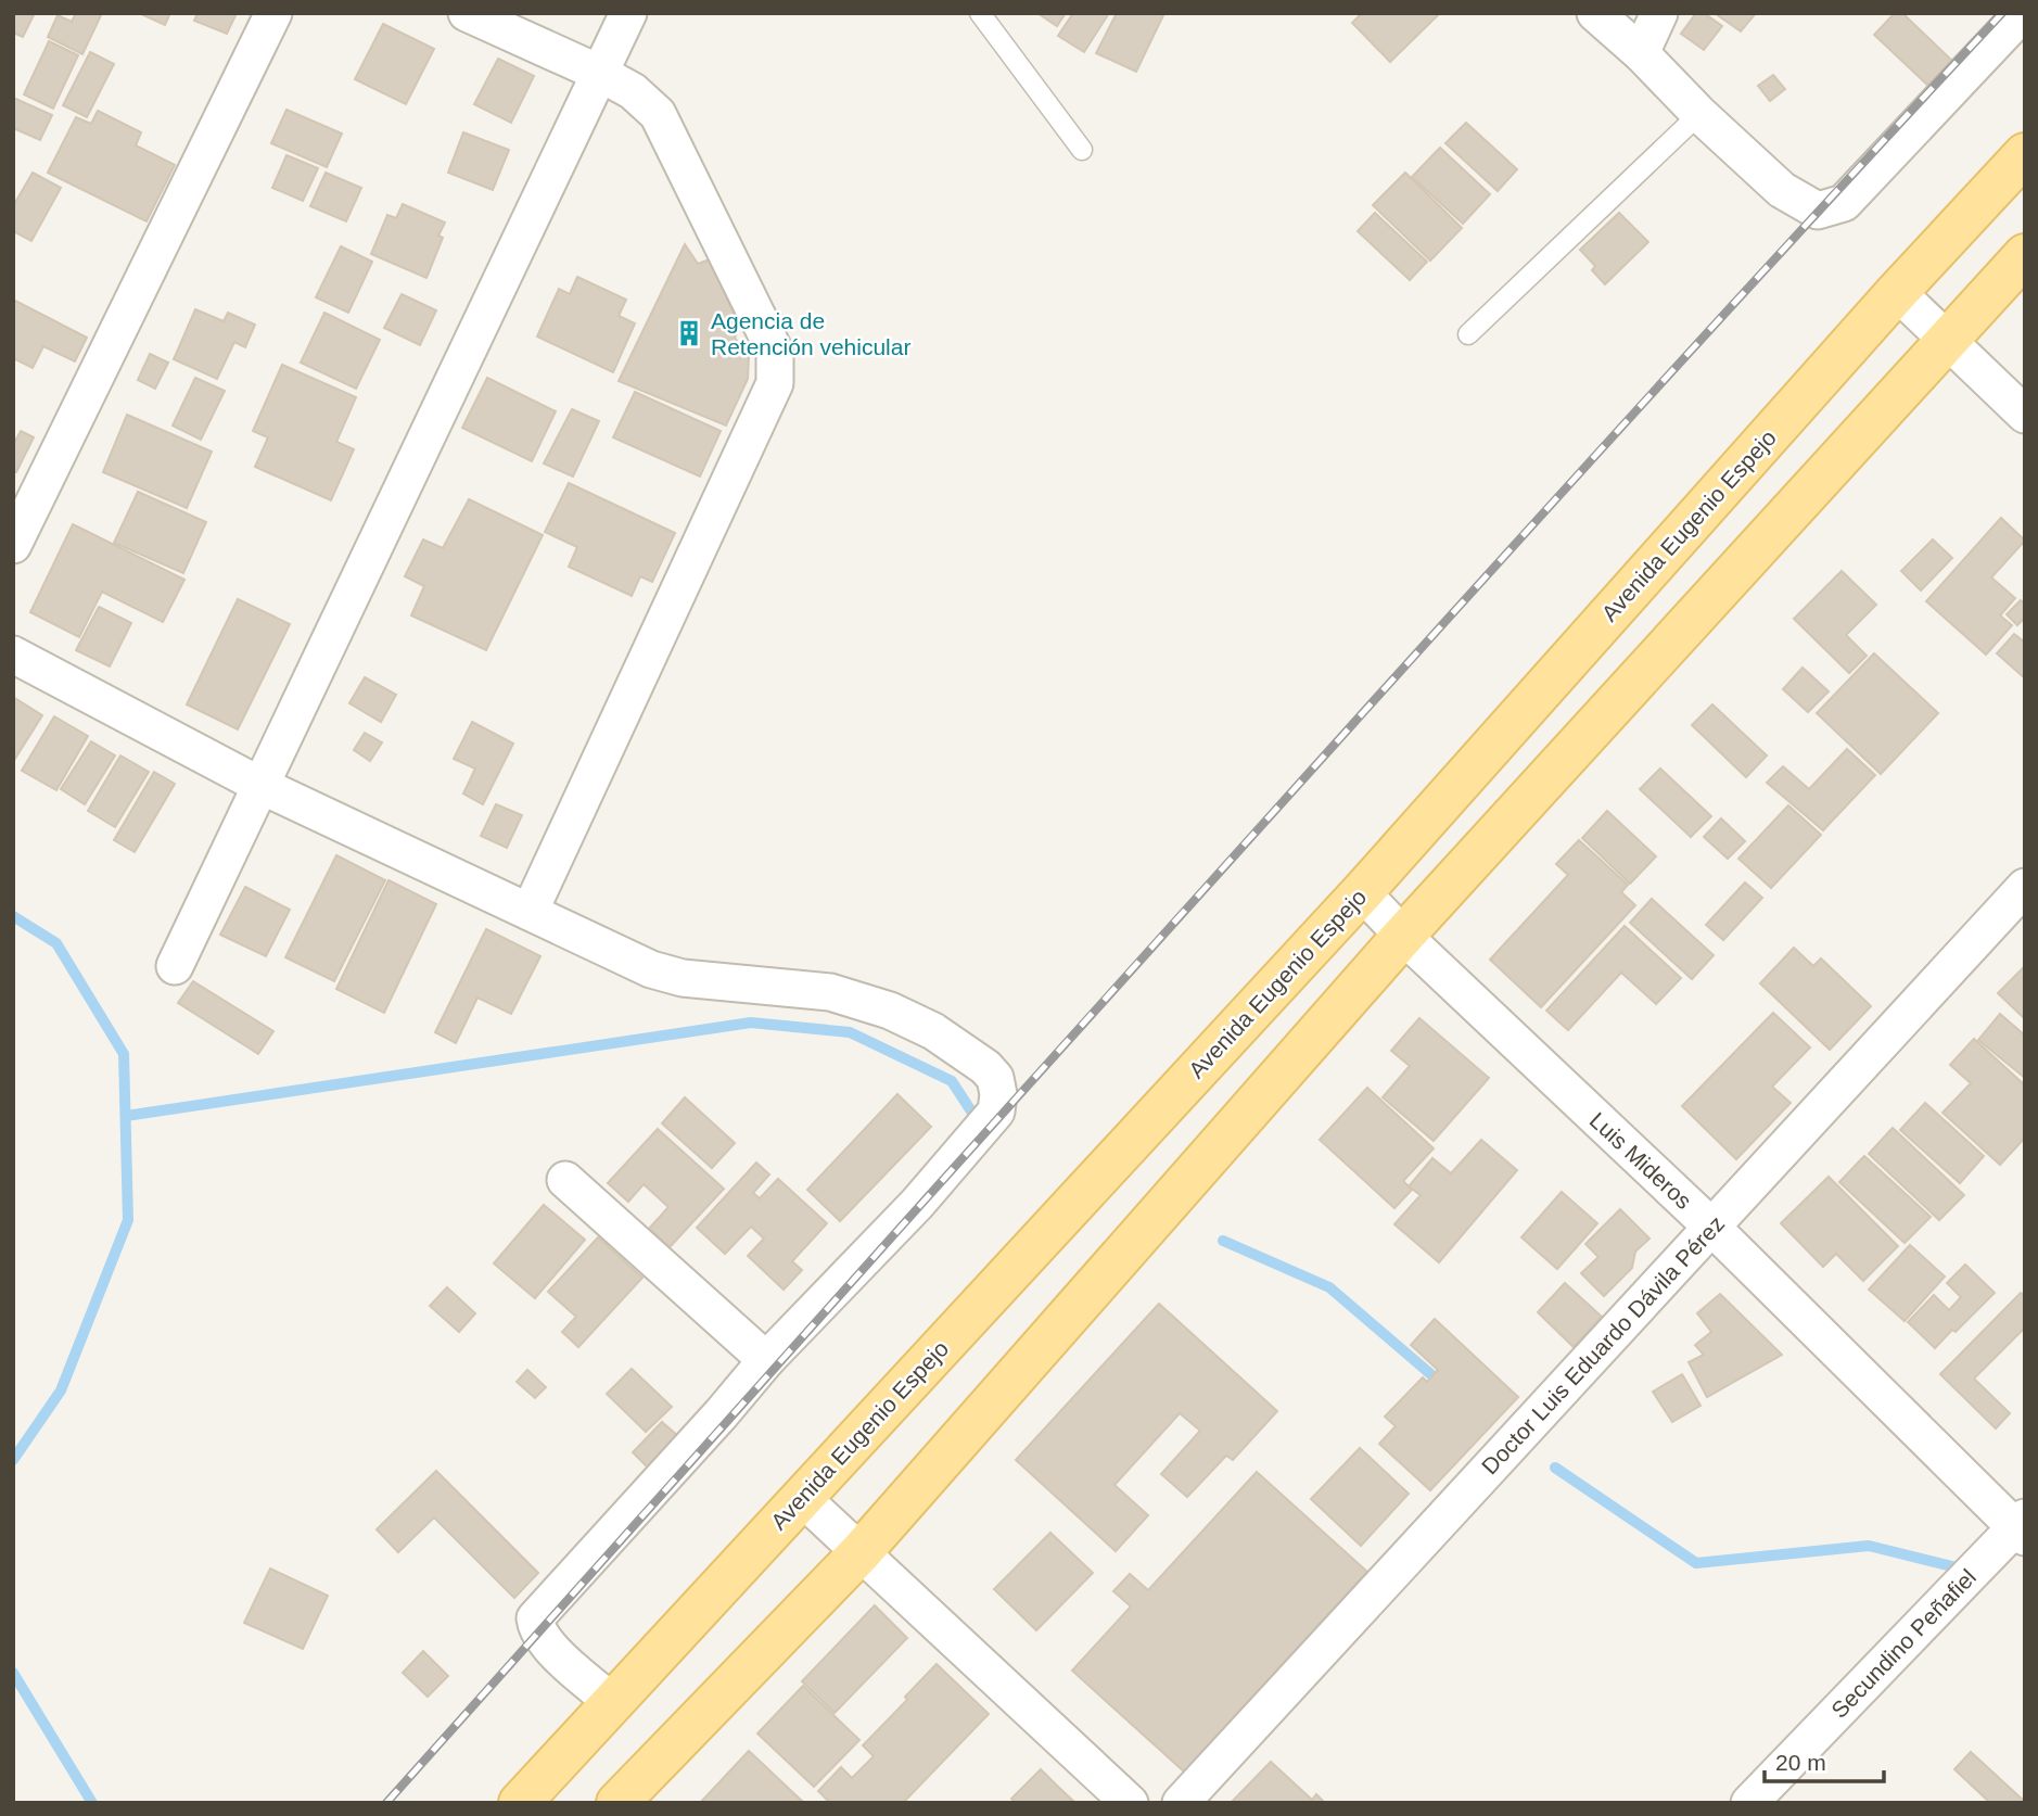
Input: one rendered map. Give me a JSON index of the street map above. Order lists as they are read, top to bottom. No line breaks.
{"streets":{"main road":["Avenida Eugenio Espejo"],"street":["Luis Mideros","Doctor Luis Eduardo Dávila Pérez","Secundino Peñafiel"]},"crossings":[["Avenida Eugenio Espejo","Luis Mideros"],["Luis Mideros","Doctor Luis Eduardo Dávila Pérez"],["Luis Mideros","Secundino Peñafiel"]],"places":{"building":["Agencia de Retención vehicular"]},"scale_bar":"20 m"}
